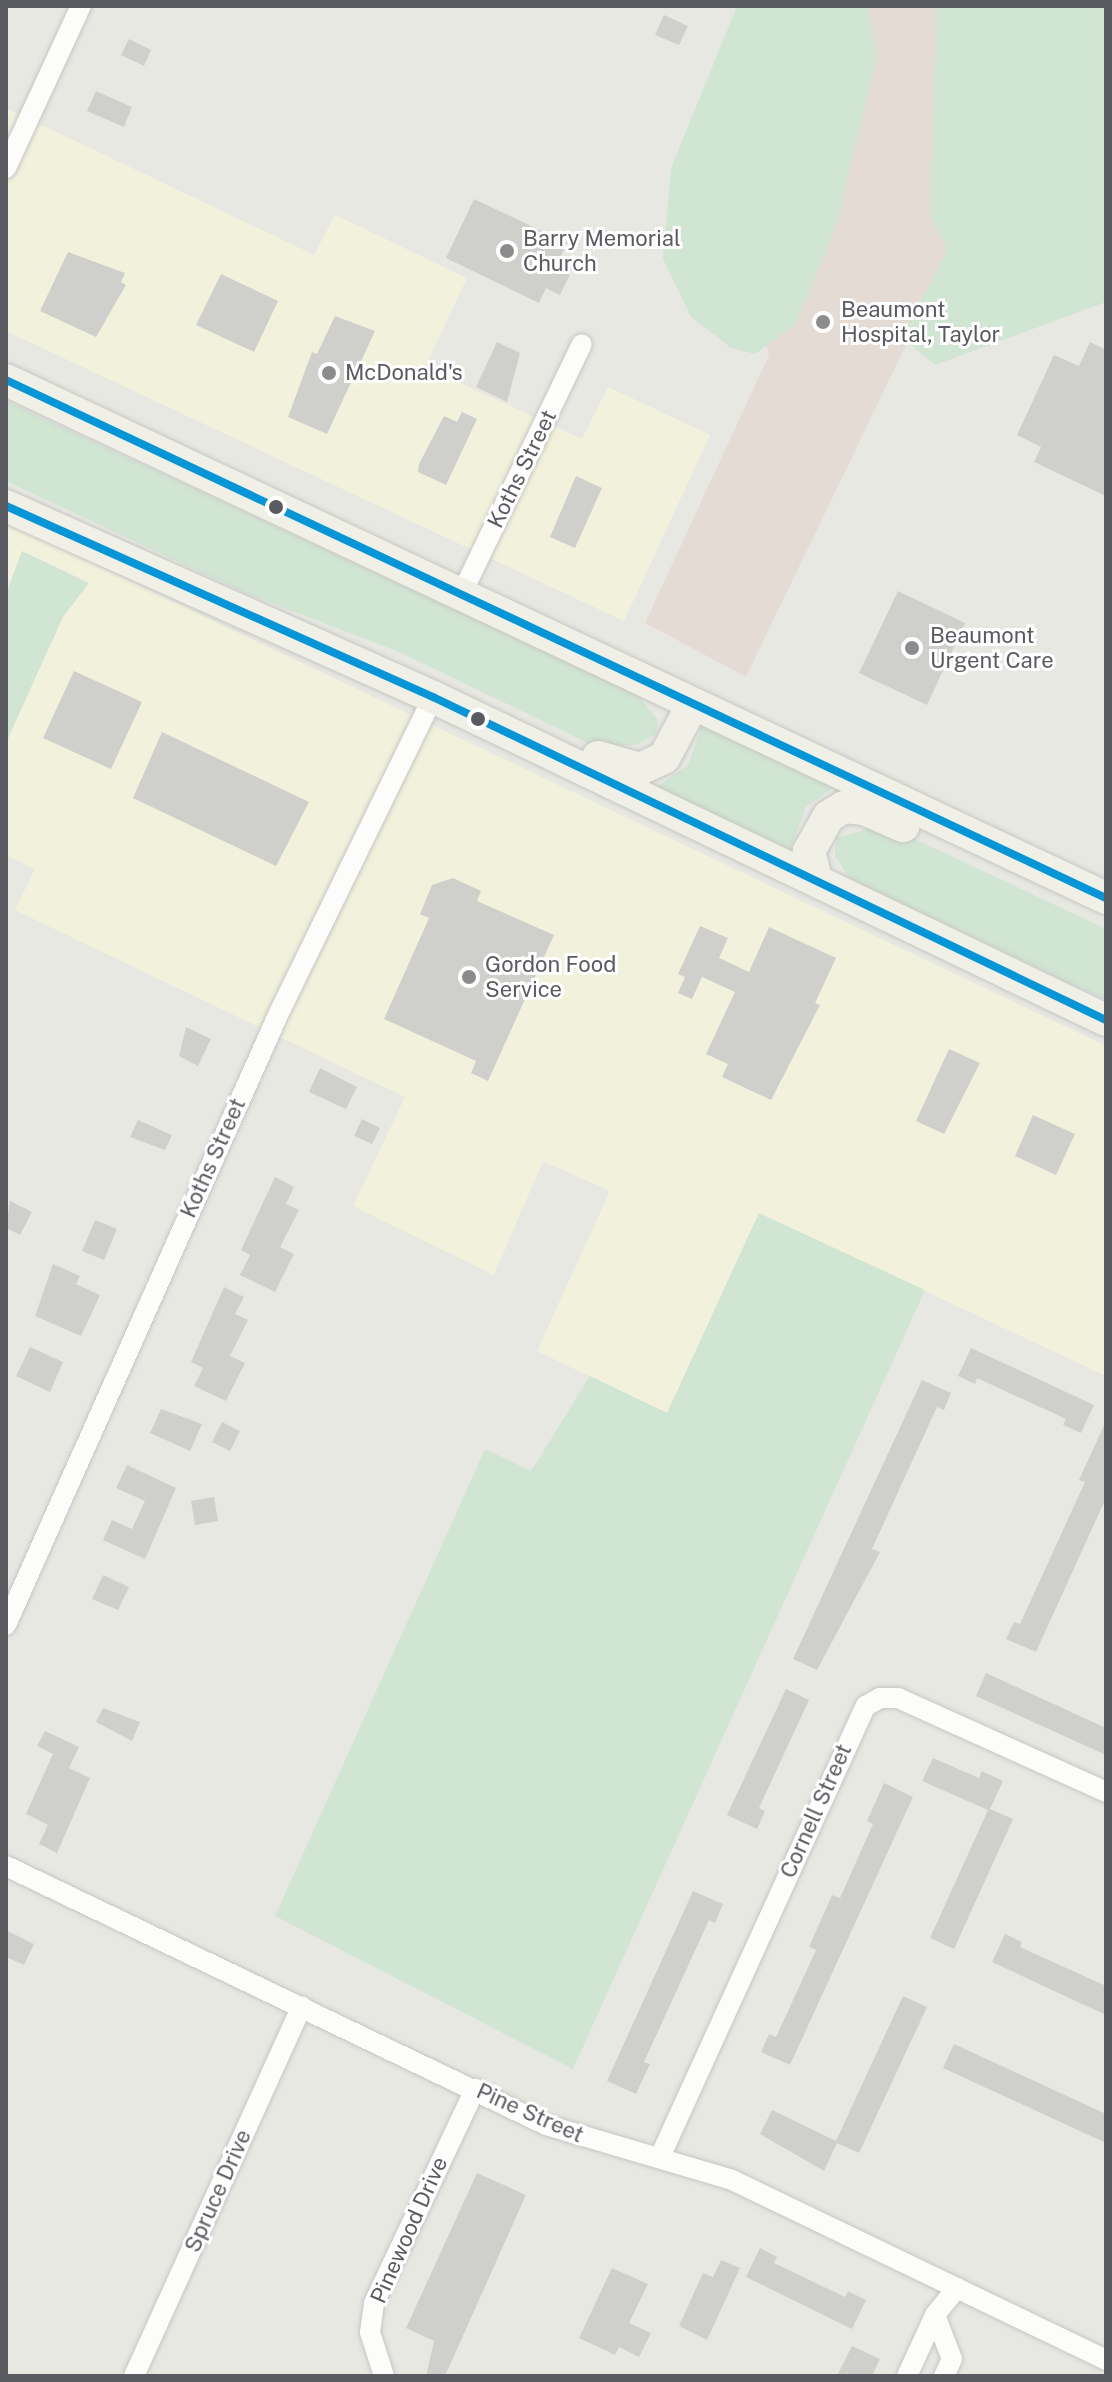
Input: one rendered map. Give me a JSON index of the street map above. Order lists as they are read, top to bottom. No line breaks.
{"streets":{"street":["Koths Street","Cornell Street","Pine Street","Spruce Drive","Pinewood Drive"]},"crossings":[["Cornell Street","Pine Street"],["Pine Street","Spruce Drive"],["Pine Street","Pinewood Drive"]],"places":["Barry Memorial Church","Beaumont Hospital, Taylor","McDonald's","Beaumont Urgent Care","Gordon Food Service"]}
